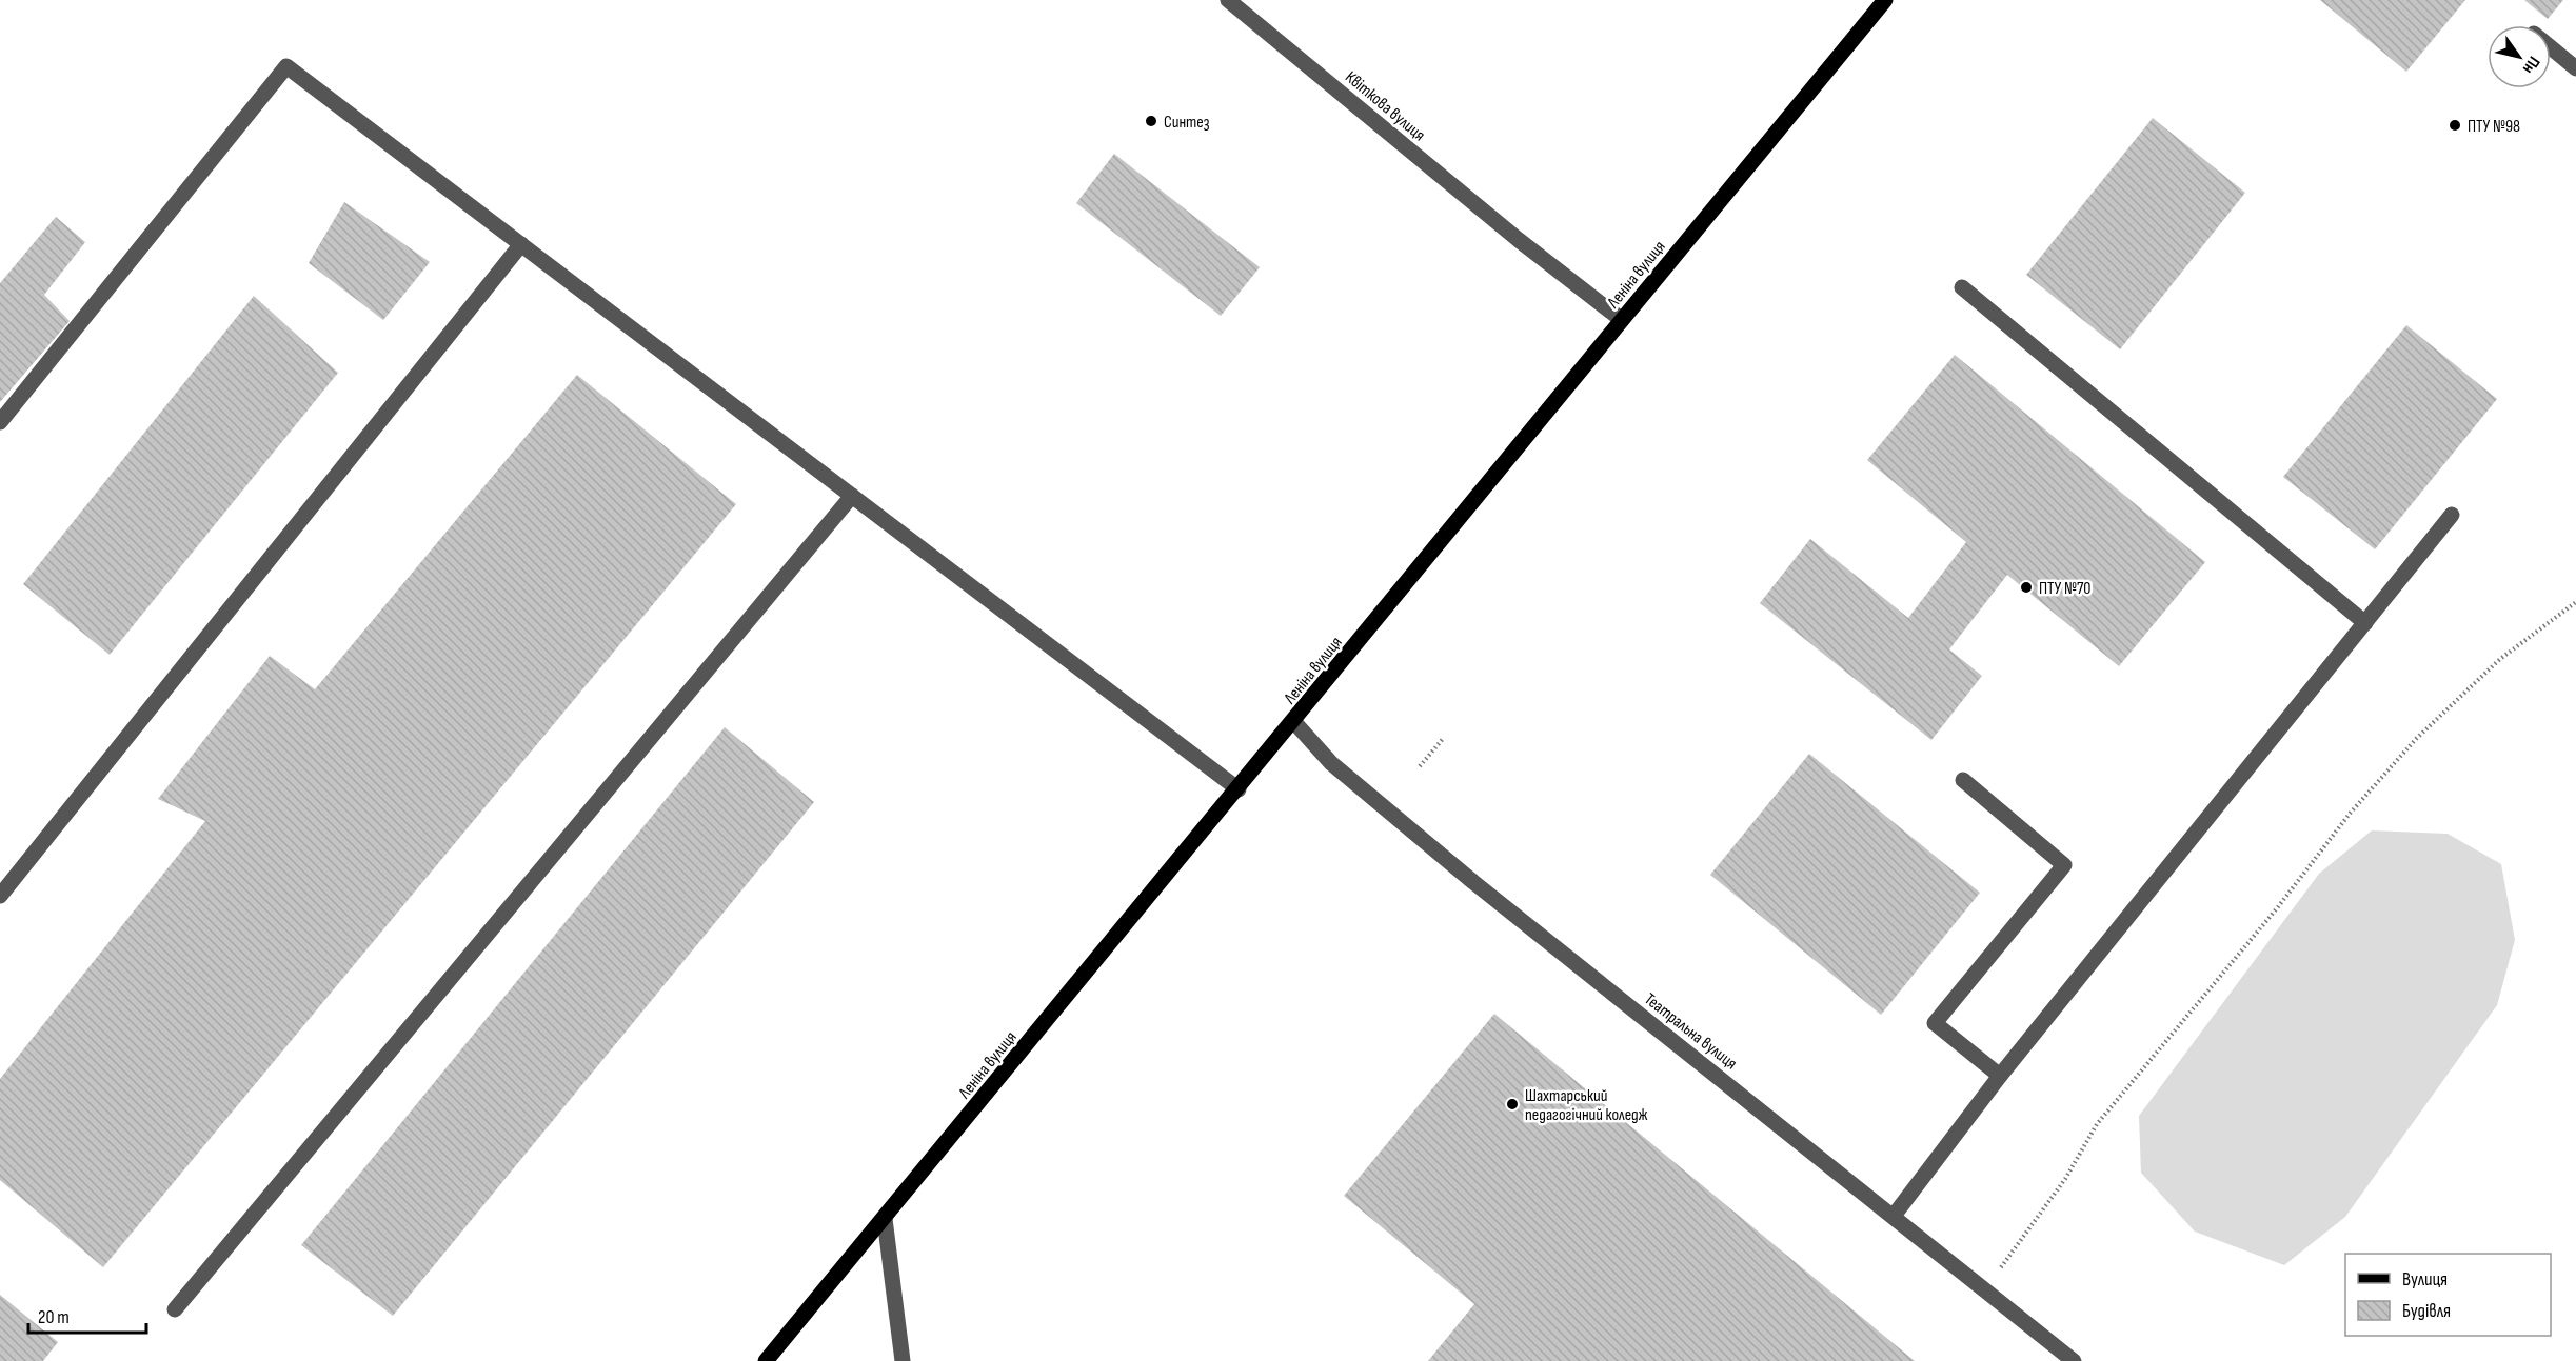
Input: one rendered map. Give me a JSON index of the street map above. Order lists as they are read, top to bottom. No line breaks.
{"streets":{"main road":["Леніна вулиця"],"street":["Квіткова вулиця","Театральна вулиця"]},"crossings":[["Квіткова вулиця","Леніна вулиця"],["Леніна вулиця","Театральна вулиця"]],"places":["Синтез","ПТУ №98","ПТУ №70","Шахтарський педагогічний коледж"],"legend":["Вулиця","Будівля"],"scale_bar":"20 m","north":"bottom right"}
